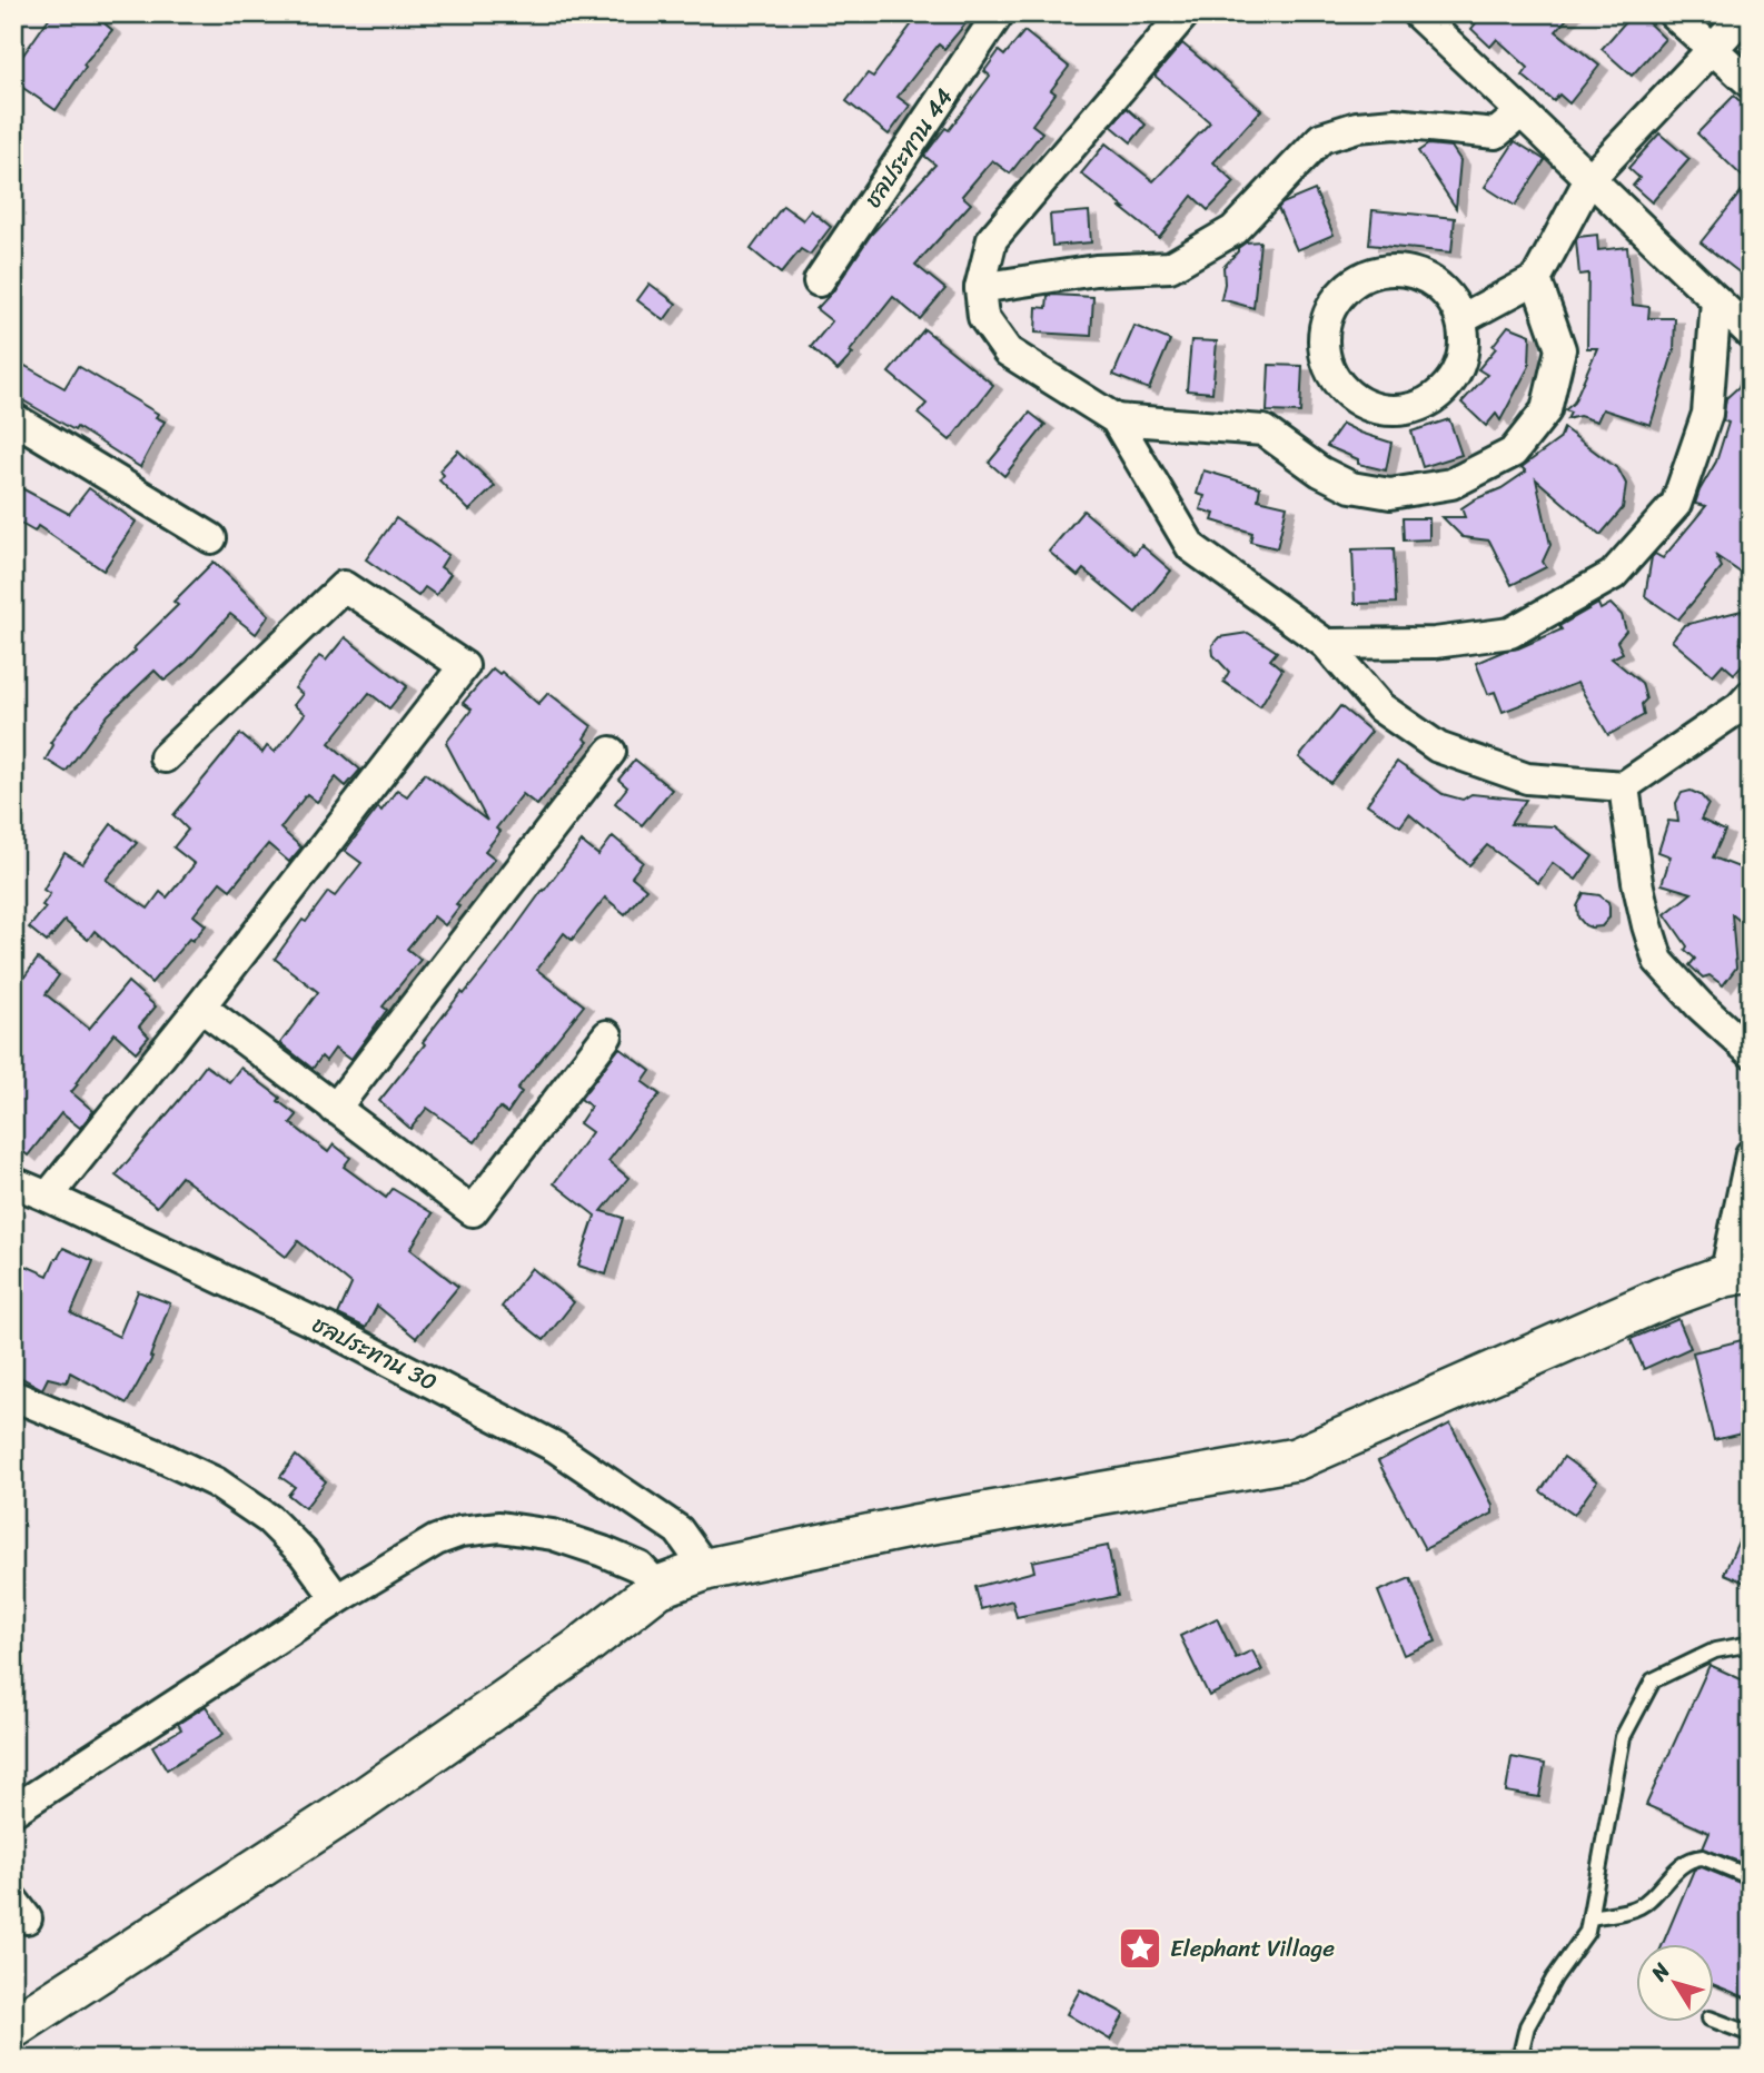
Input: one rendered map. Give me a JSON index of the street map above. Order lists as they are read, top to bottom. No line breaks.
{"streets":{"street":["ชลประทาน 44","ชลประทาน 30"]},"places":{"place":["Elephant Village"]},"north":"top left"}
